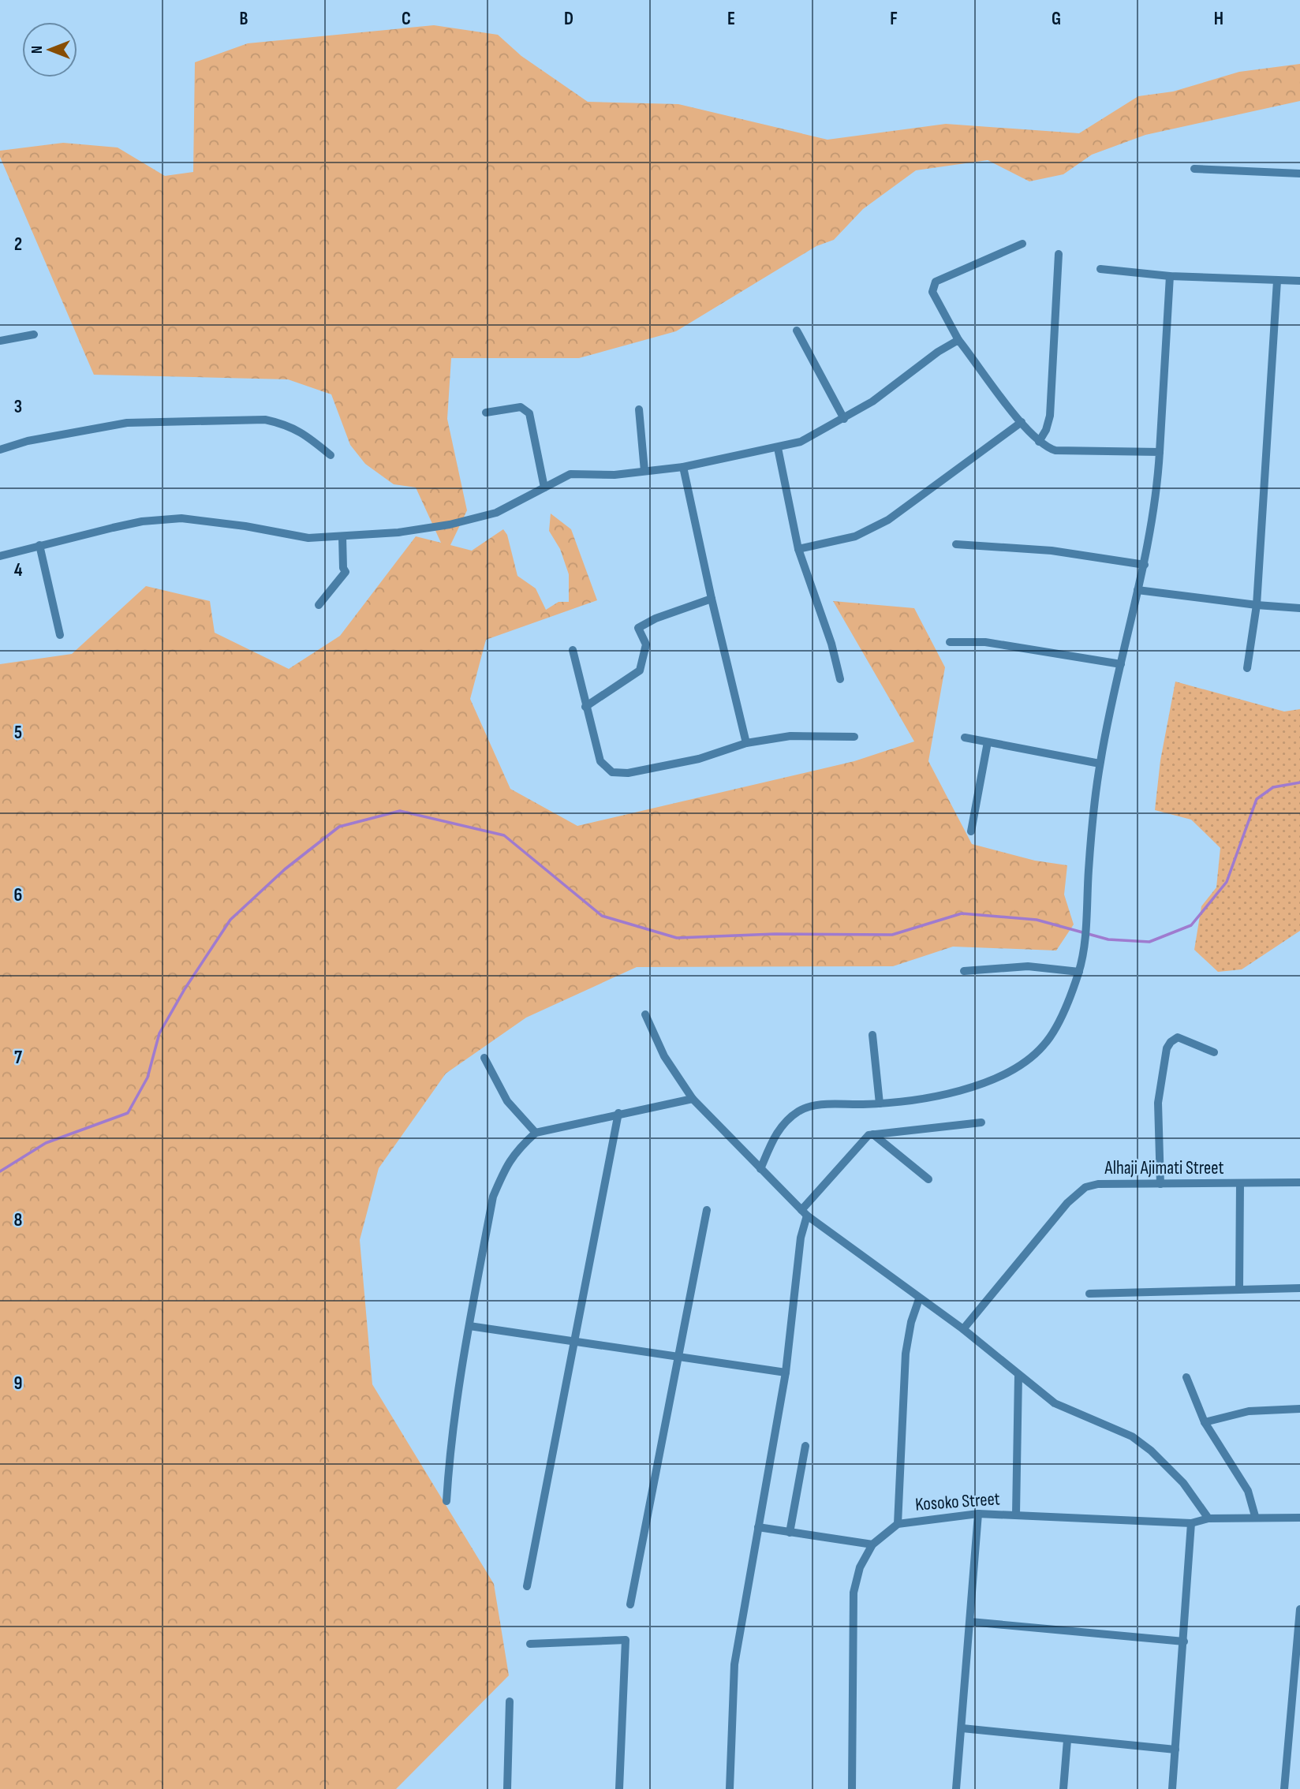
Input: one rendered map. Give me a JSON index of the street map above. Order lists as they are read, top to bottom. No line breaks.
{"streets":{"street":["Alhaji Ajimati Street","Kosoko Street"]},"north":"left","grid":{"columns":["B","C","D","E","F","G","H"],"rows":["2","3","4","5","6","7","8","9"]}}
